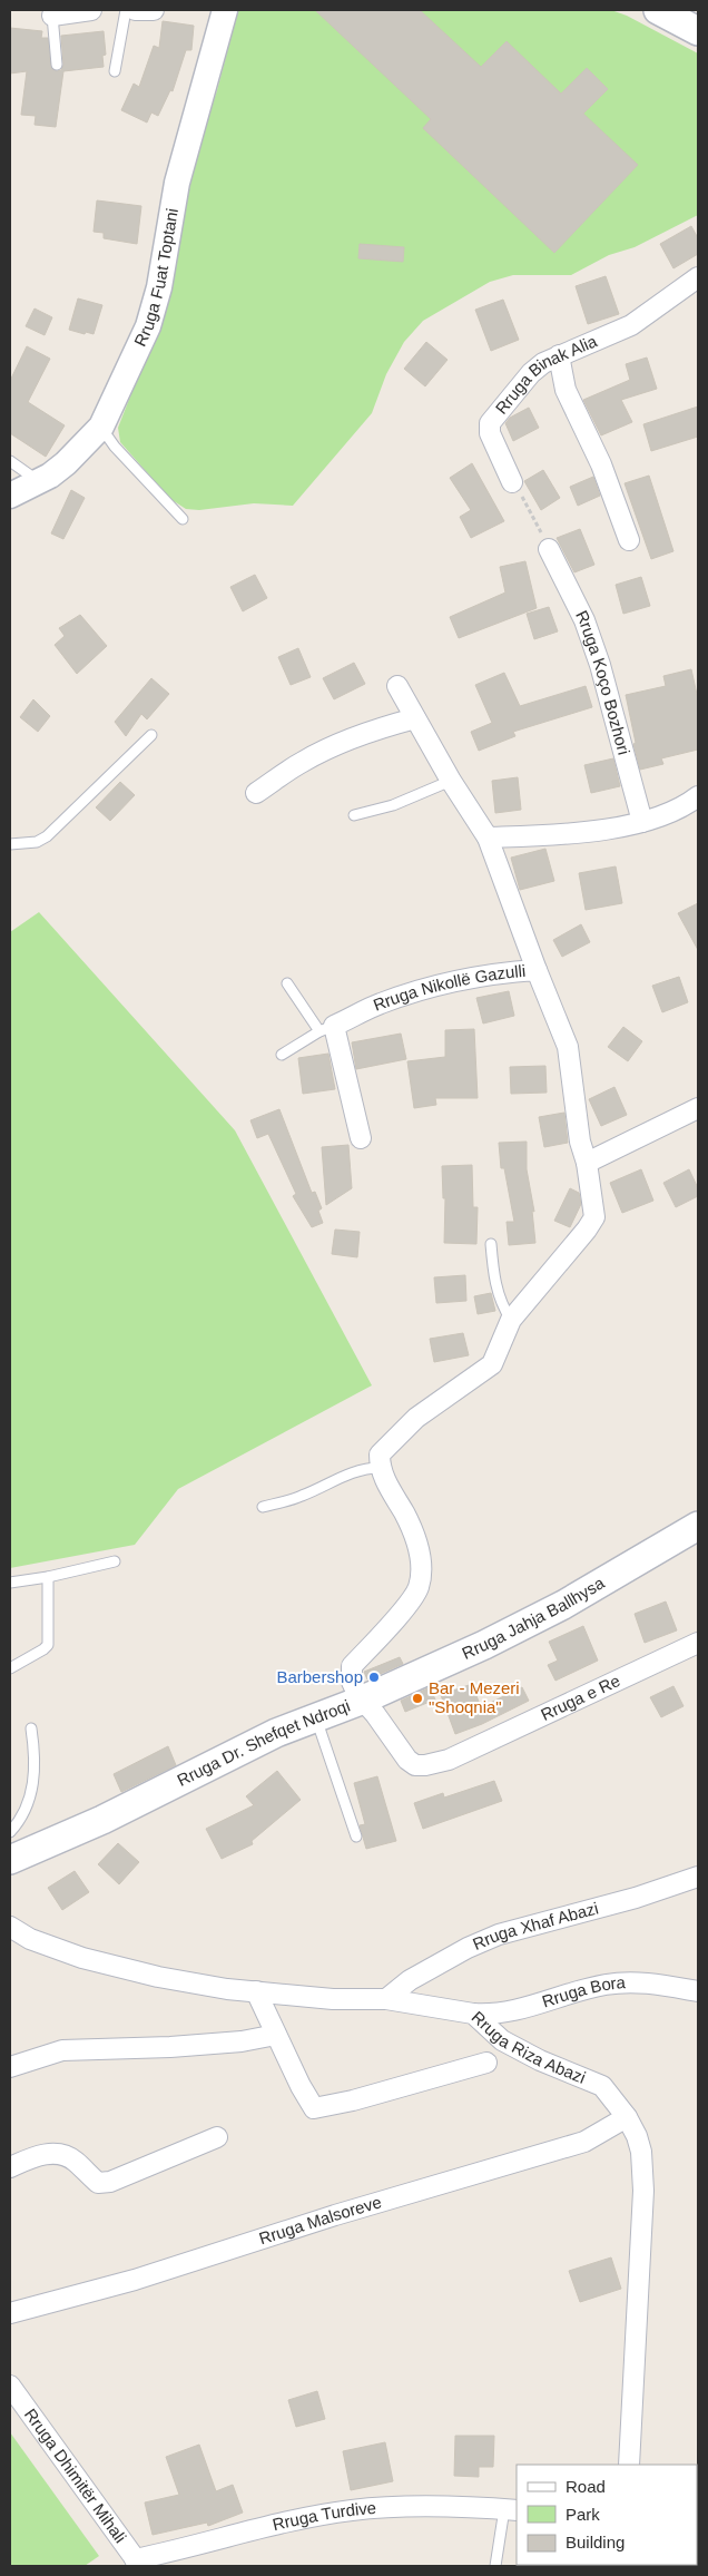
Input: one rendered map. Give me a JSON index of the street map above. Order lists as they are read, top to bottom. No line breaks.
{"streets":{"main road":["Rruga Jahja Ballhysa","Rruga Dr. Shefqet Ndroqi"],"street":["Rruga Fuat Toptani","Rruga Binak Alia","Rruga Koço Bozhori","Rruga Nikollë Gazulli","Rruga e Re","Rruga Xhaf Abazi","Rruga Bora","Rruga Riza Abazi","Rruga Malsoreve","Rruga Dhimitër Mihali","Rruga Turdive"]},"crossings":[["Rruga Jahja Ballhysa","Rruga e Re"],["Rruga Jahja Ballhysa","Rruga Dr. Shefqet Ndroqi"],["Rruga e Re","Rruga Dr. Shefqet Ndroqi"],["Rruga Xhaf Abazi","Rruga Riza Abazi"],["Rruga Bora","Rruga Riza Abazi"],["Rruga Riza Abazi","Rruga Malsoreve"],["Rruga Dhimitër Mihali","Rruga Turdive"]],"places":["Barbershop","Bar - Mezeri \"Shoqnia\""],"legend":["Road","Park","Building"]}
